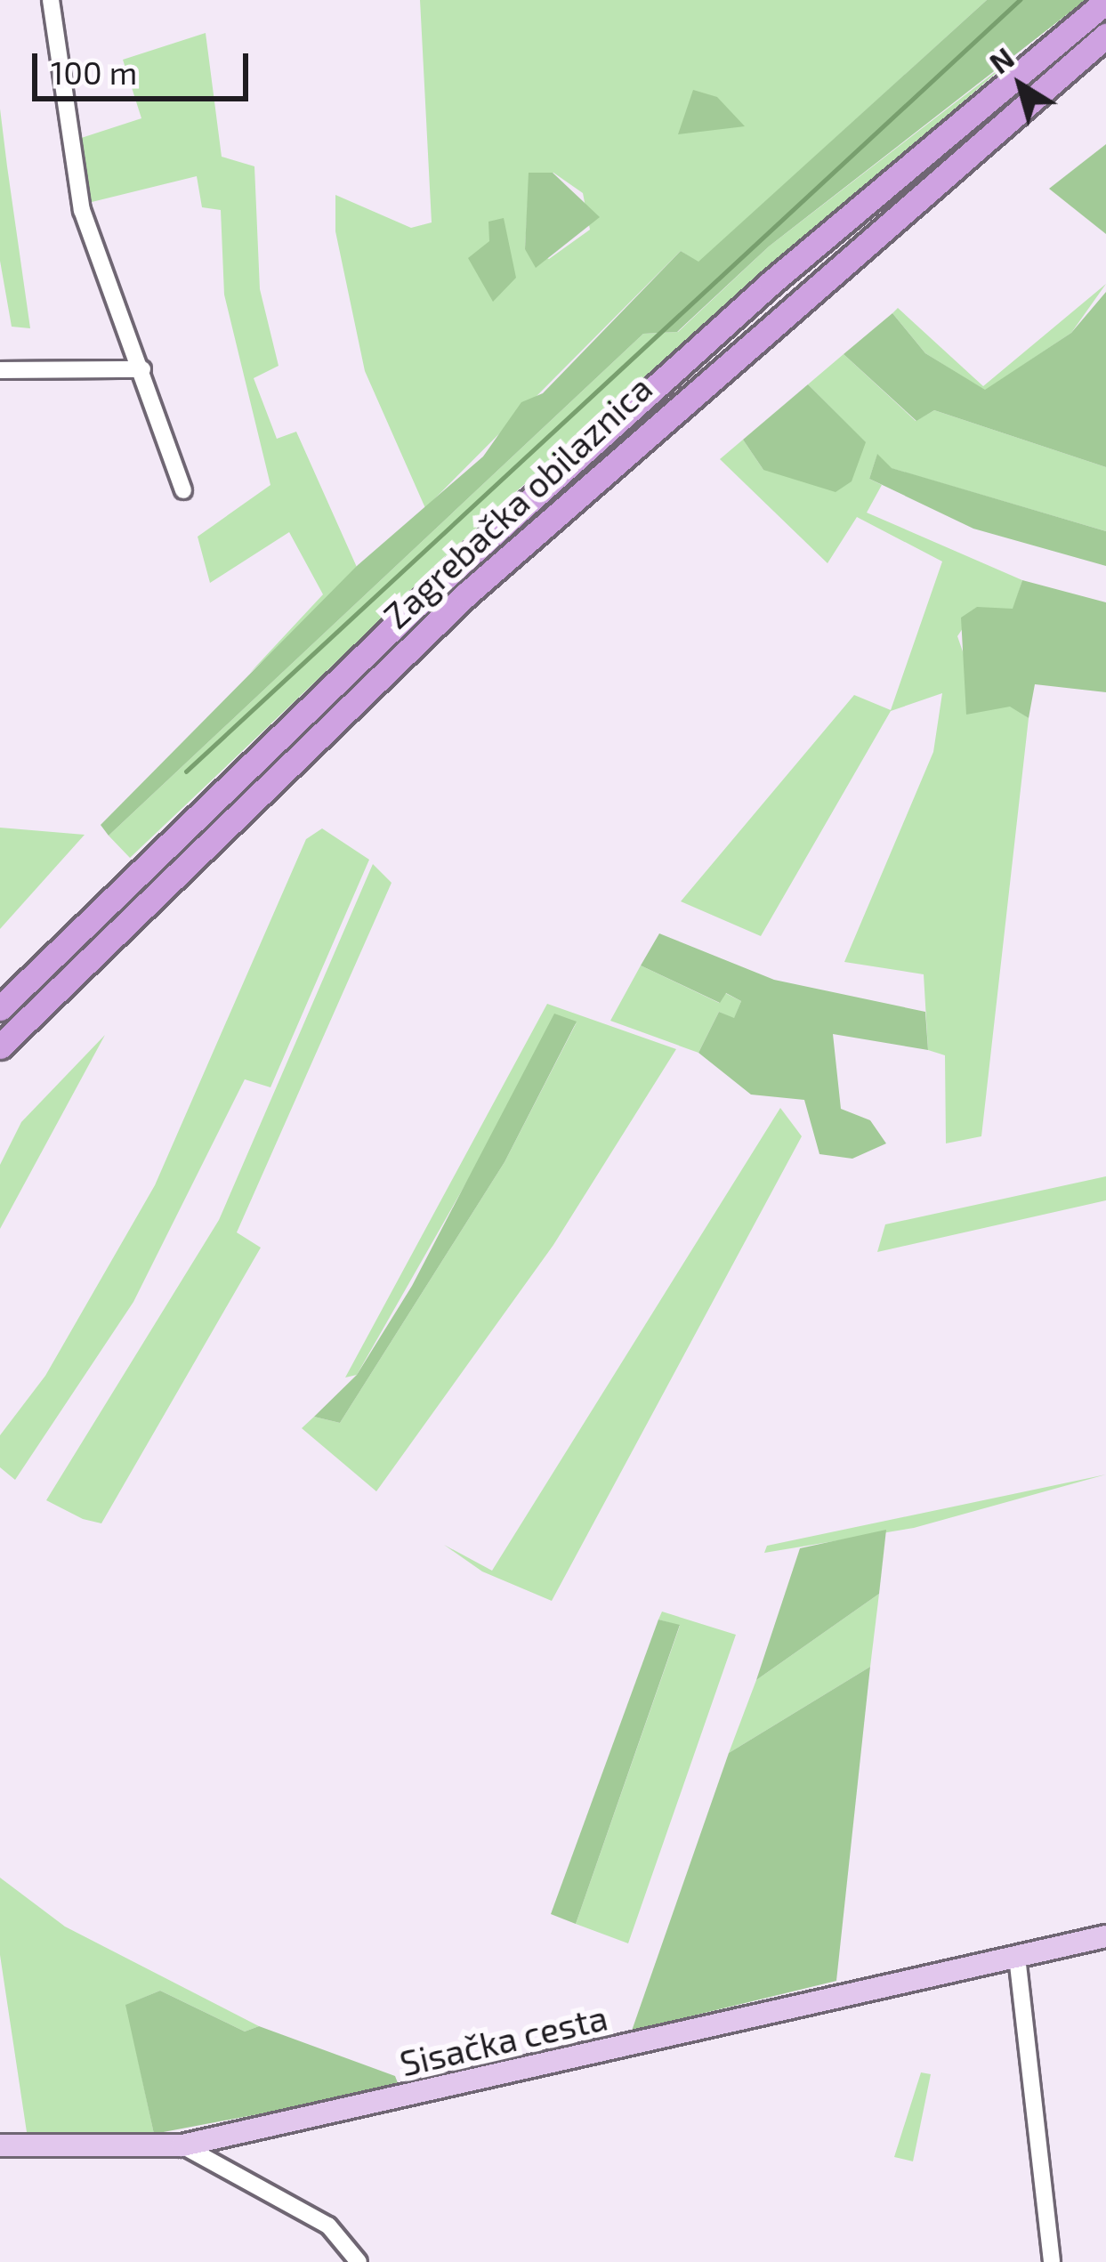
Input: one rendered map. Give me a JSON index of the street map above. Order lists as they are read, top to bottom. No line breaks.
{"streets":{"highway":["Zagrebačka obilaznica"],"main road":["Sisačka cesta"]},"scale_bar":"100 m","north":"top left"}
